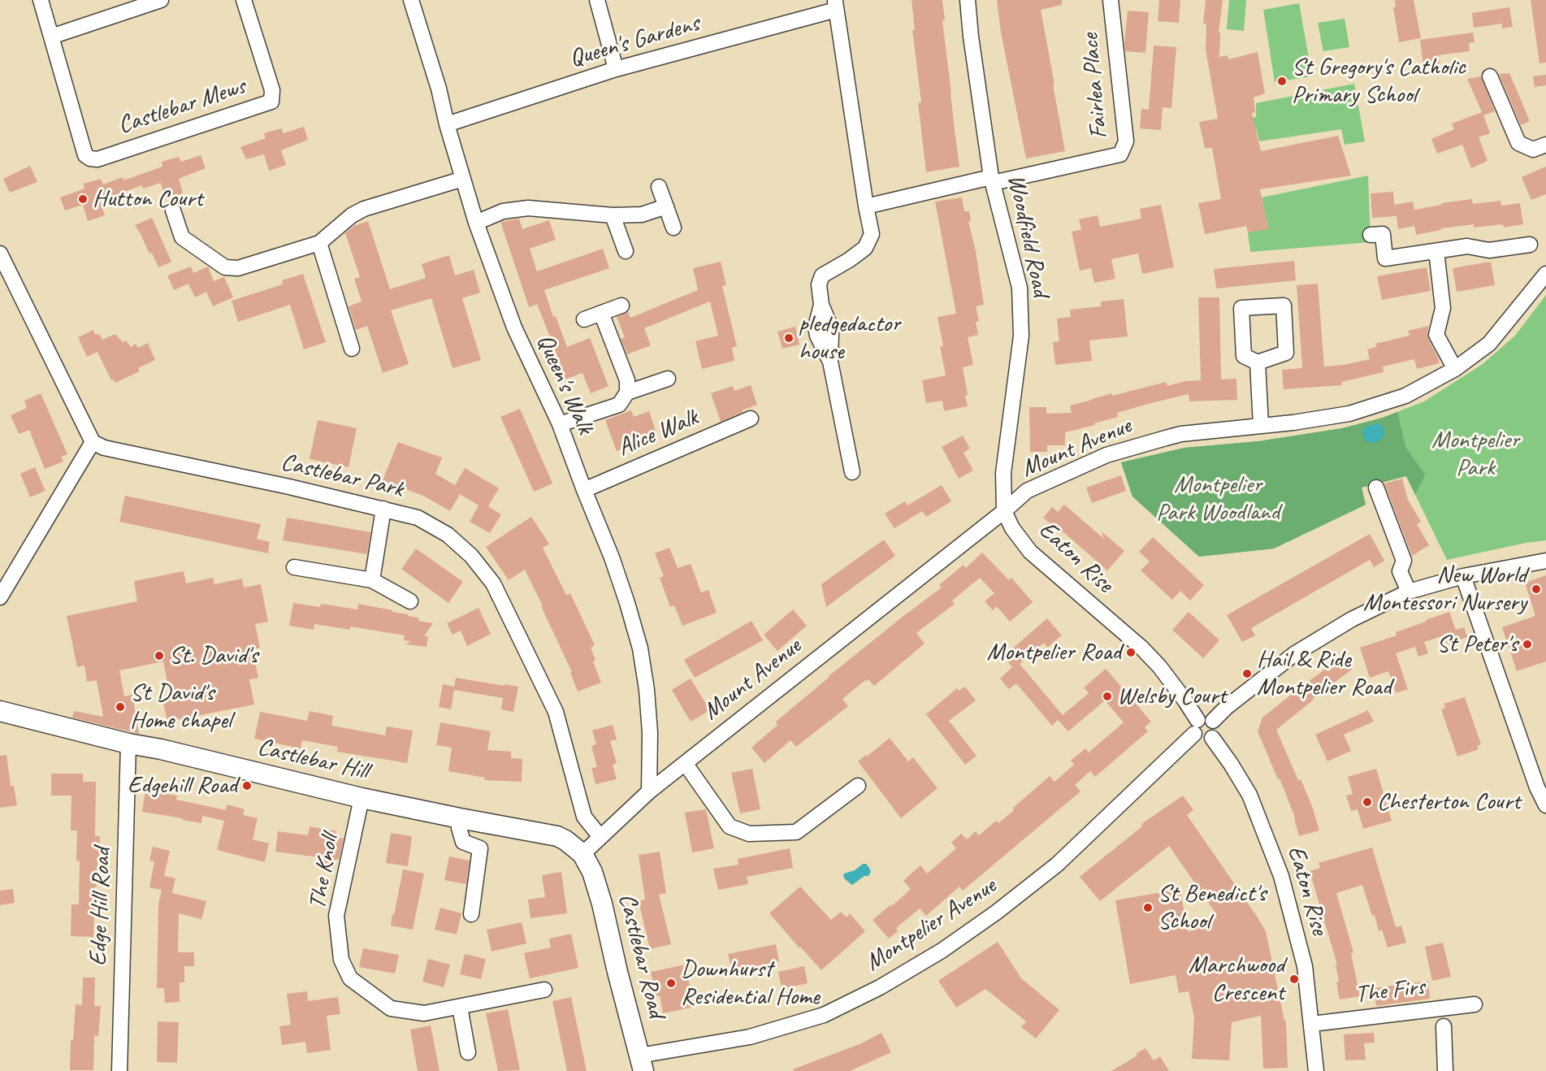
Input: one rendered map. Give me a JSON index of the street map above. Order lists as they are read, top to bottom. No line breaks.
{"streets":{"main road":["Castlebar Hill","Castlebar Road"],"street":["Queen's Gardens","Fairlea Place","Castlebar Mews","Woodfield Road","Queen's Walk","Alice Walk","Mount Avenue","Castlebar Park","Eaton Rise","The Knoll","Edge Hill Road","Montpelier Avenue","The Firs"]},"crossings":[["Queen's Gardens","Queen's Walk"],["Fairlea Place","Woodfield Road"],["Woodfield Road","Mount Avenue"],["Woodfield Road","Eaton Rise"],["Queen's Walk","Alice Walk"],["Queen's Walk","Mount Avenue"],["Mount Avenue","Castlebar Park"],["Mount Avenue","Eaton Rise"],["Mount Avenue","Castlebar Hill"],["Mount Avenue","Castlebar Road"],["Eaton Rise","Montpelier Avenue"],["Eaton Rise","The Firs"],["Castlebar Hill","The Knoll"],["Castlebar Hill","Edge Hill Road"],["Castlebar Hill","Castlebar Road"],["Montpelier Avenue","Castlebar Road"]],"parks":["Montpelier Park","Montpelier Park Woodland"],"places":["St Gregory's Catholic Primary School","Hutton Court","pledgedactor house","New World Montessori Nursery","St Peter's","Montpelier Road","St. David's","Hail & Ride Montpelier Road","Welsby Court","St David's Home chapel","Edgehill Road","Chesterton Court","St Benedict's School","Marchwood Crescent","Downhurst Residential Home"]}
